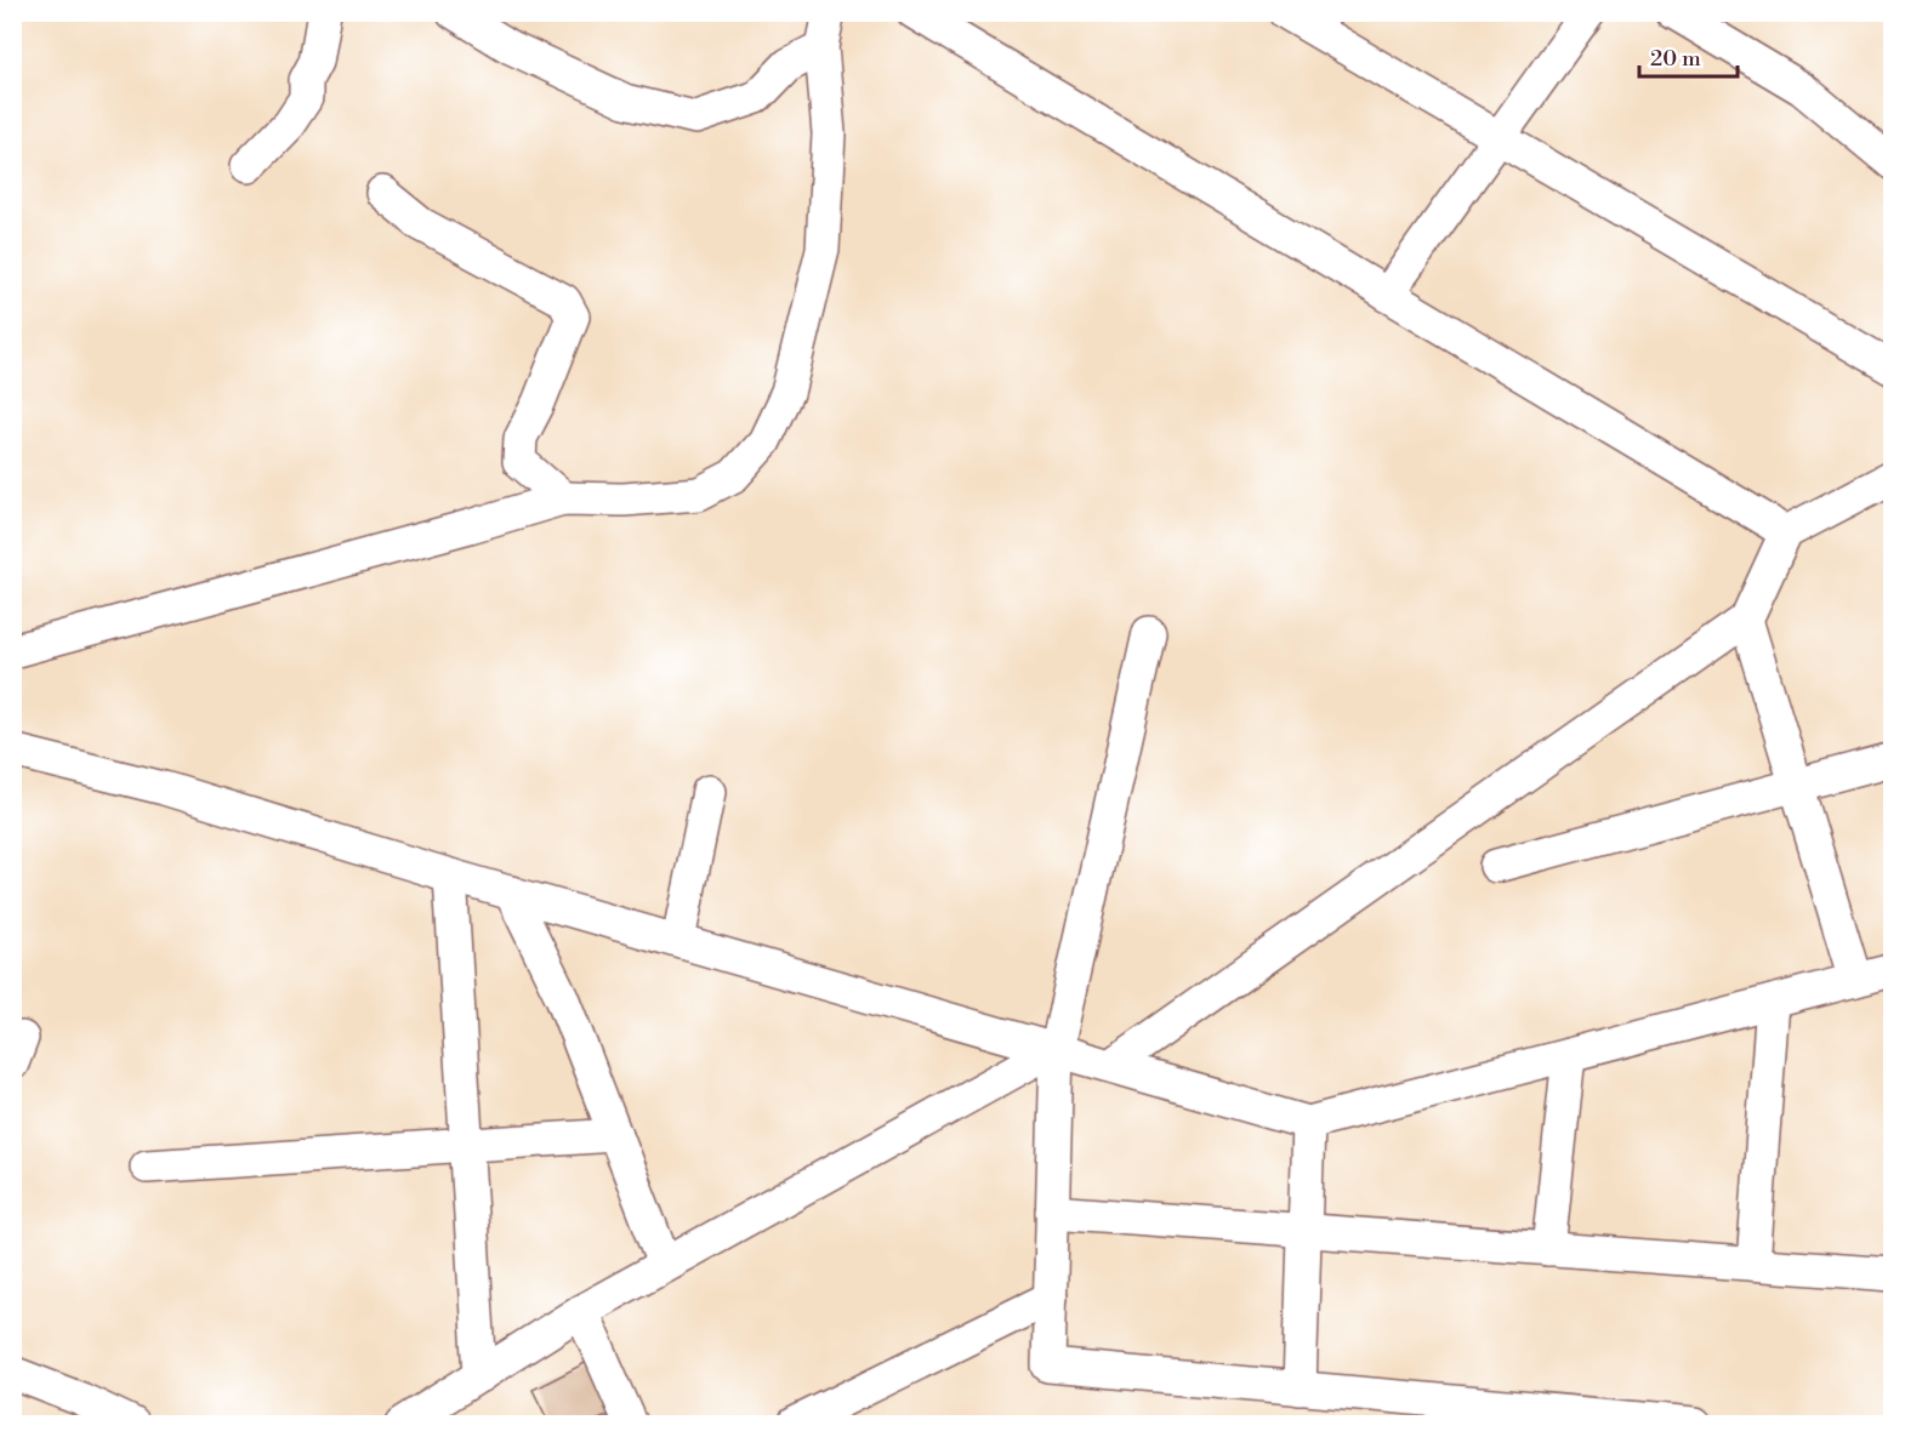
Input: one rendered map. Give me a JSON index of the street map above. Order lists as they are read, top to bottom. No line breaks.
{"scale_bar":"20 m"}
